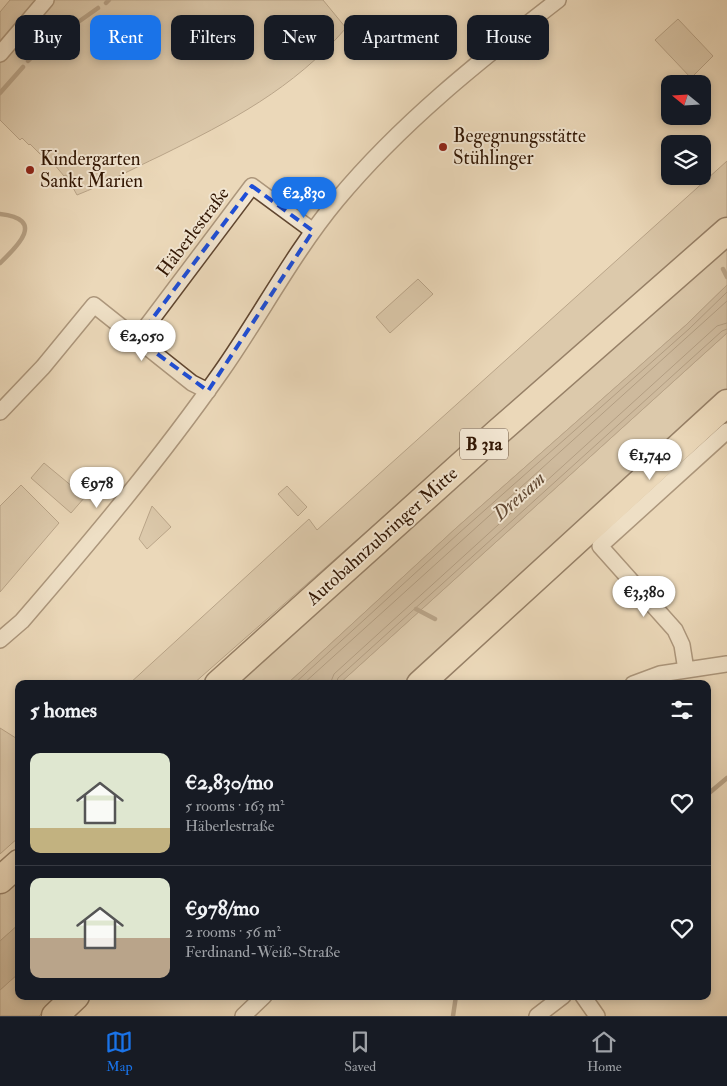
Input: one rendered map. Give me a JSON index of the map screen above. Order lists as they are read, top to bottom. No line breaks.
{"streets":{"highway":["B 31a","Autobahnzubringer Mitte"],"street":["Häberlestraße"]},"water":["Dreisam"],"places":["Begegnungsstätte Stühlinger","Kindergarten Sankt Marien"],"north":"left","page":{"chip":["Buy","Rent","Filters","New","Apartment","House"],"price":["€2,830","€2,050","€1,740","€978","€3,380"],"heading":"5 homes","list":[{"name":"€2,830/mo","note":"5 rooms · 163 m² · Häberlestraße"},{"name":"€978/mo","note":"2 rooms · 56 m² · Ferdinand-Weiß-Straße"}],"tabs":["Map","Saved","Home"]}}
